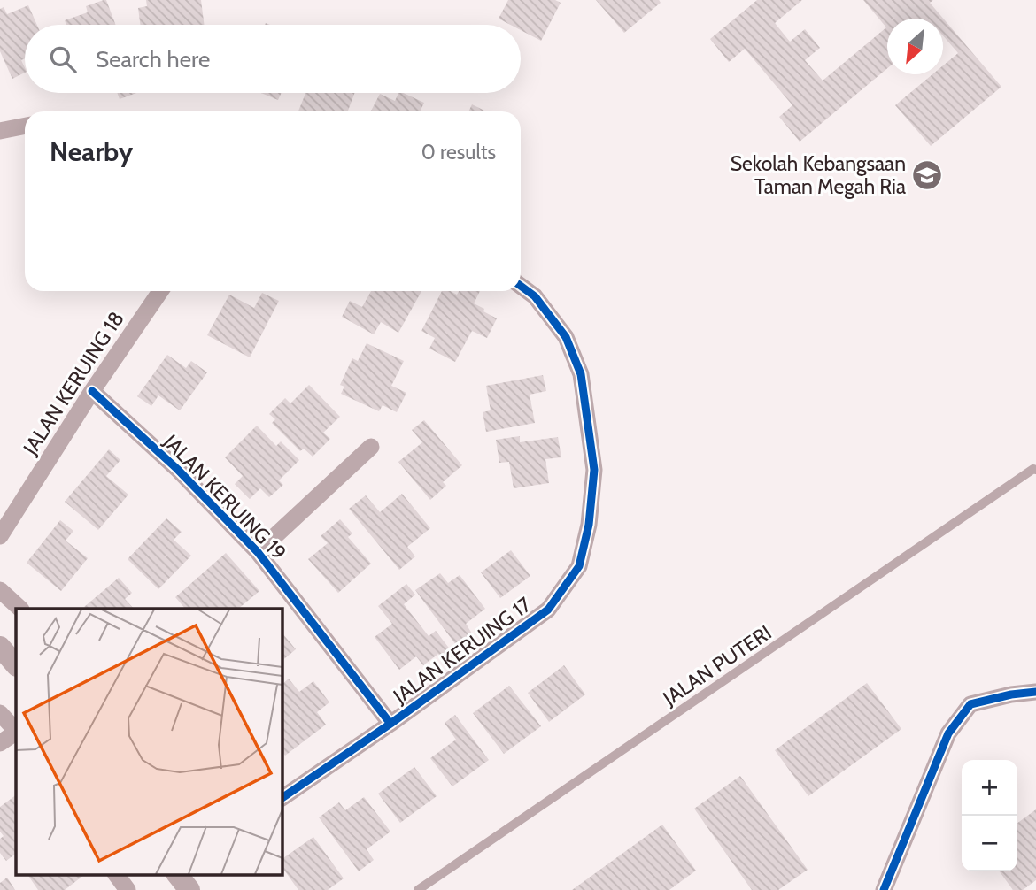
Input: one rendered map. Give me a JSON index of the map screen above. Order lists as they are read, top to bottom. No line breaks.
{"streets":{"street":["JALAN KERUING 18","JALAN KERUING 19","JALAN KERUING 17"],"lane":["JALAN PUTERI"]},"crossings":[["JALAN KERUING 18","JALAN KERUING 19"],["JALAN KERUING 19","JALAN KERUING 17"]],"places":{"school or university":["Sekolah Kebangsaan Taman Megah Ria"]},"north":"bottom left","page":{"search":"Search here","heading":["Nearby","0 results"],"map_buttons":["+","−"]}}
